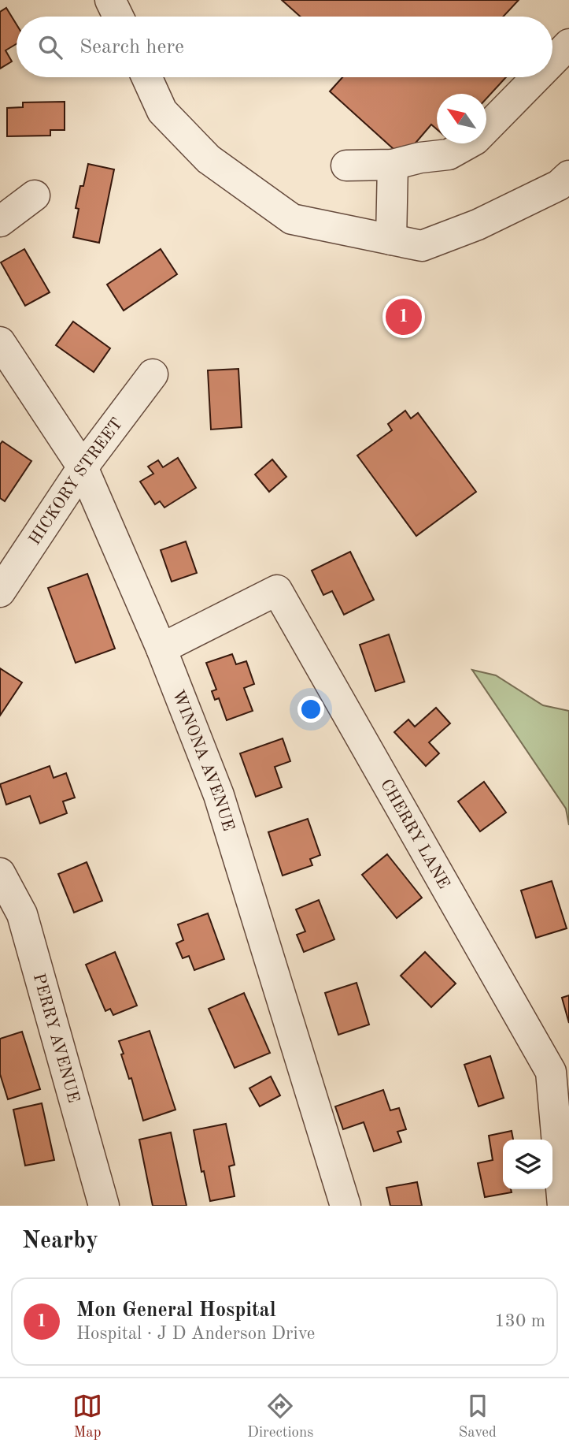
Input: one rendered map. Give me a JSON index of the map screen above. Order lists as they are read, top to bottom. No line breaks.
{"streets":{"street":["HICKORY STREET","WINONA AVENUE","CHERRY LANE","PERRY AVENUE"]},"crossings":[["HICKORY STREET","WINONA AVENUE"],["WINONA AVENUE","CHERRY LANE"]],"north":"top left","page":{"search":"Search here","pins":"1","heading":"Nearby","list":[{"mark":"1","name":"Mon General Hospital","note":"Hospital · J D Anderson Drive","value":"130 m"}],"nav":["Map","Directions","Saved"]}}
